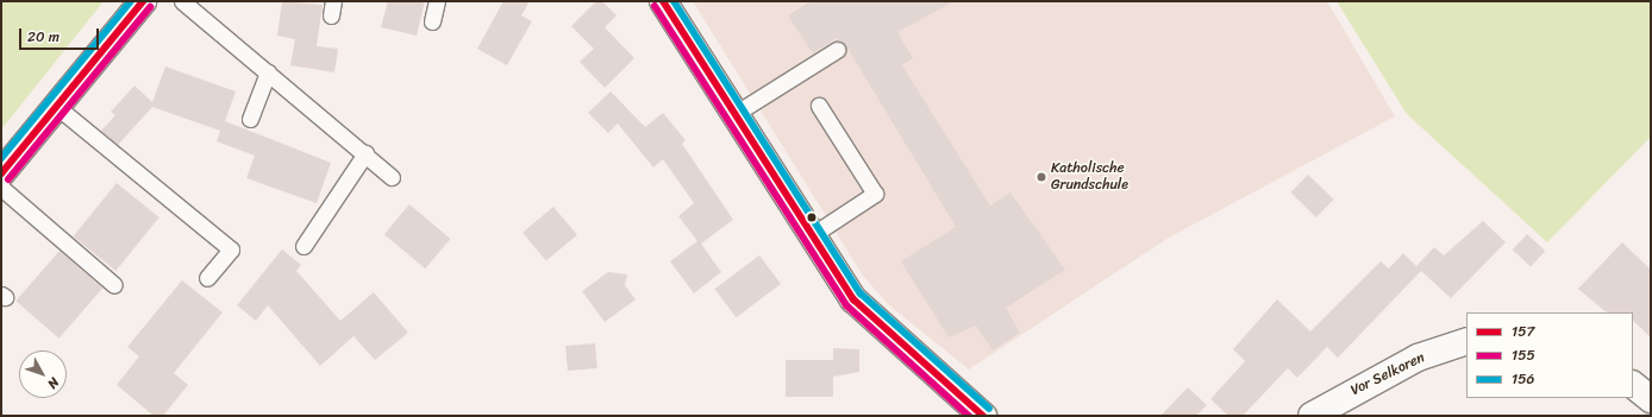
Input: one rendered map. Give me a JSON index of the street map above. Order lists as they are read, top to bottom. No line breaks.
{"streets":{"street":["Vor Selkoren"]},"places":["Katholische Grundschule"],"lines":["transit line 157","transit line 156","transit line 155"],"legend":["157","155","156"],"scale_bar":"20 m","north":"bottom right"}
